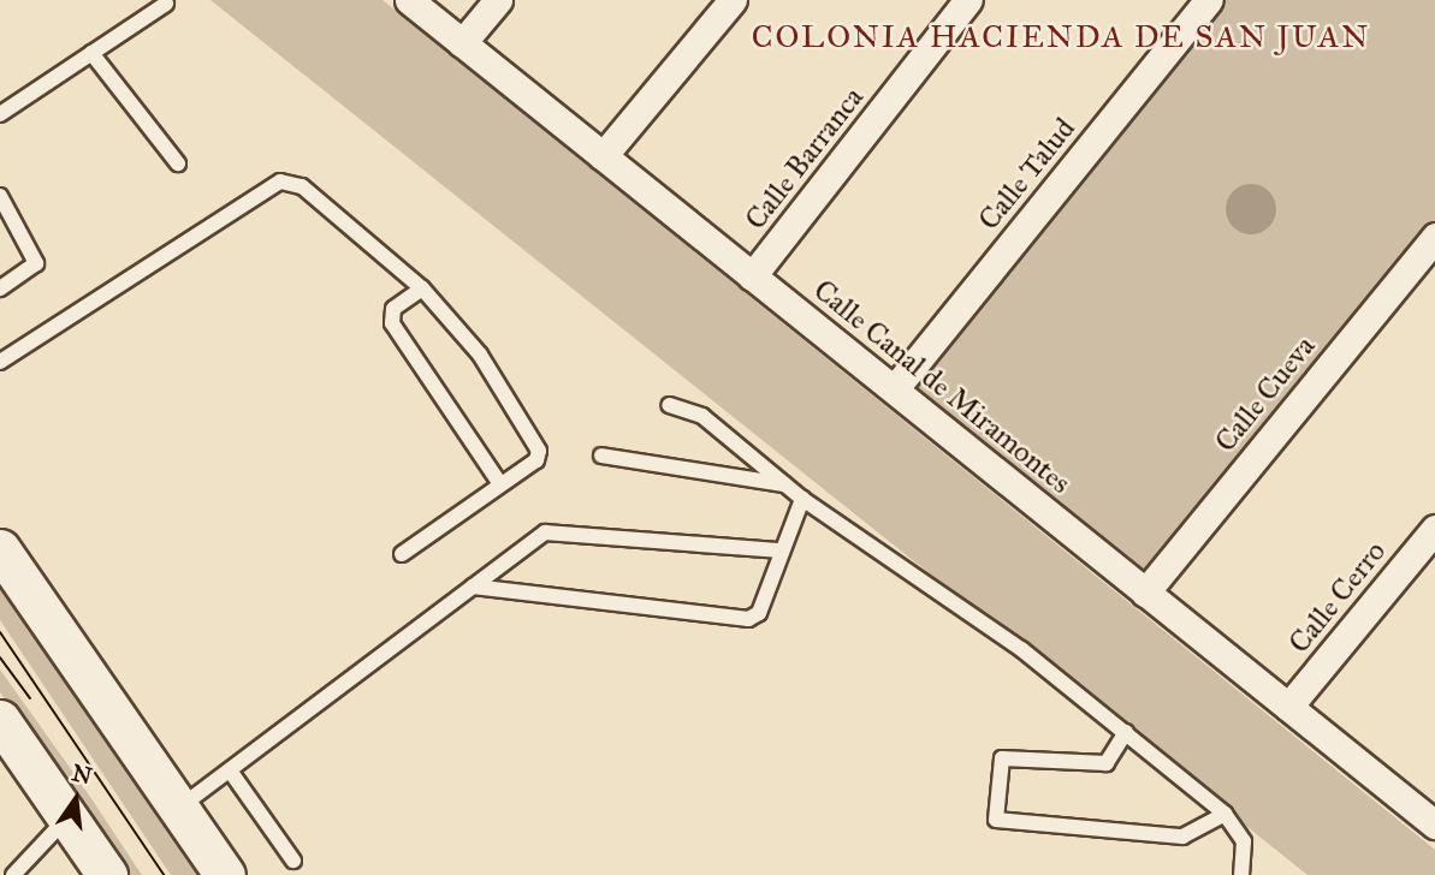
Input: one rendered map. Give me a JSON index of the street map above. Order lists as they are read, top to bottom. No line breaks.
{"streets":{"street":["Calle Barranca","Calle Talud","Calle Canal de Miramontes","Calle Cueva","Calle Cerro"]},"crossings":[["Calle Barranca","Calle Canal de Miramontes"],["Calle Talud","Calle Canal de Miramontes"],["Calle Canal de Miramontes","Calle Cueva"],["Calle Canal de Miramontes","Calle Cerro"]],"districts":["COLONIA HACIENDA DE SAN JUAN"],"north":"top"}
